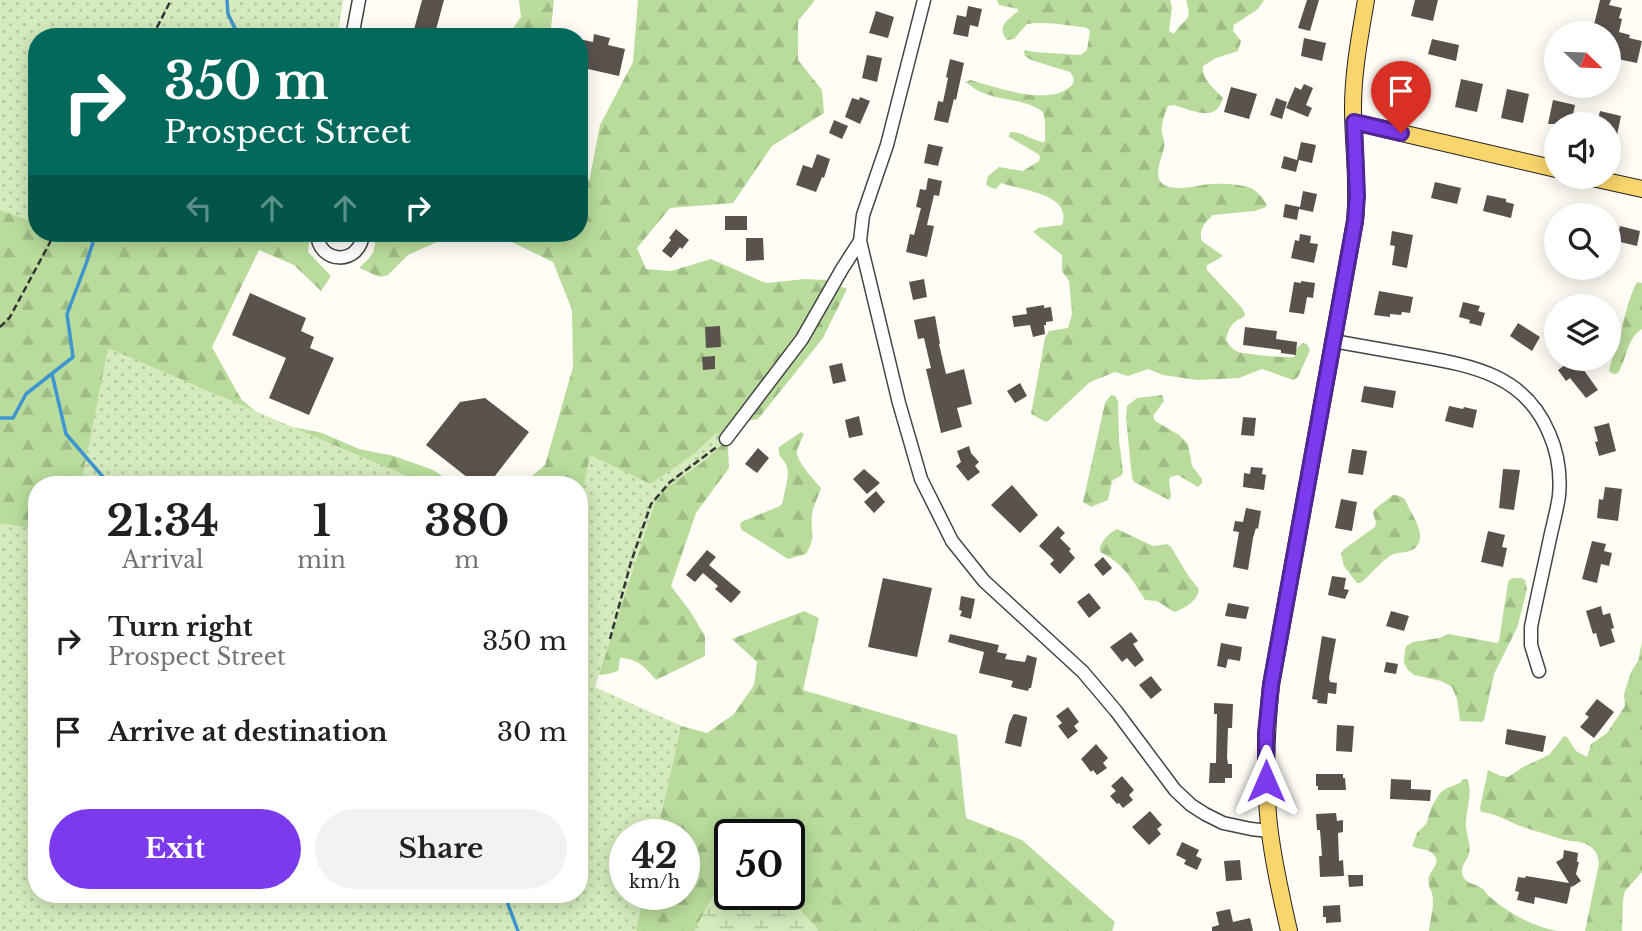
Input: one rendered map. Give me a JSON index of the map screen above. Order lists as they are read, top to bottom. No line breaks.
{"north":"bottom right","page":{"turn":["350 m","Prospect Street"],"eta":["21:34","Arrival","1","min","380","m"],"list":[{"name":"Turn right","note":"Prospect Street","value":"350 m"},{"name":"Arrive at destination","value":"30 m"}],"buttons":["Exit","Share"],"speed":"42 km/h","limit":"50"}}
